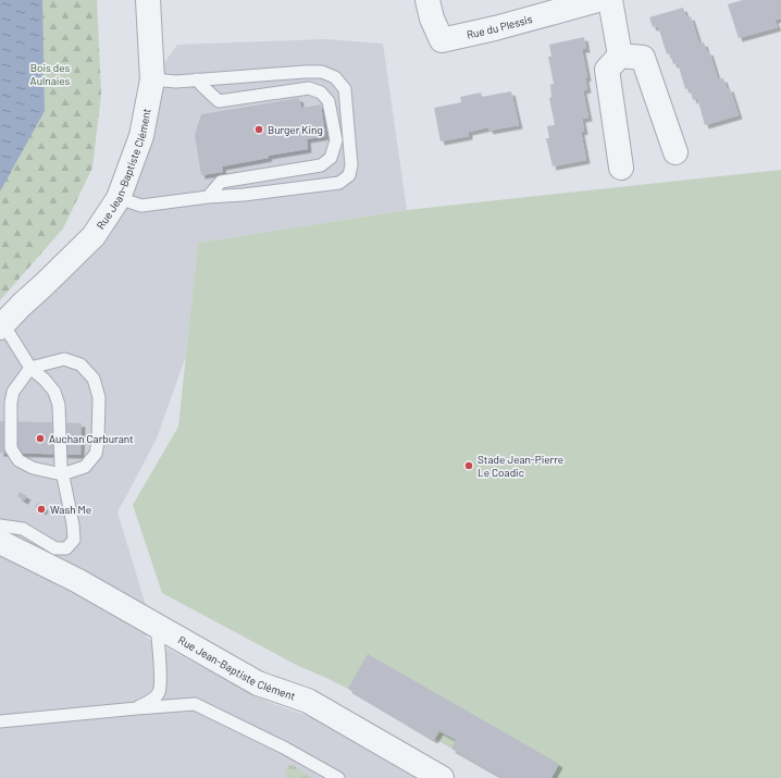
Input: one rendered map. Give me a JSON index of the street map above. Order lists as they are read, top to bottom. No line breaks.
{"streets":{"street":["Rue du Plessis","Rue Jean-Baptiste Clément"]},"parks":["Bois des Aulnaies"],"places":["Burger King","Auchan Carburant","Stade Jean-Pierre Le Coadic","Wash Me"]}
